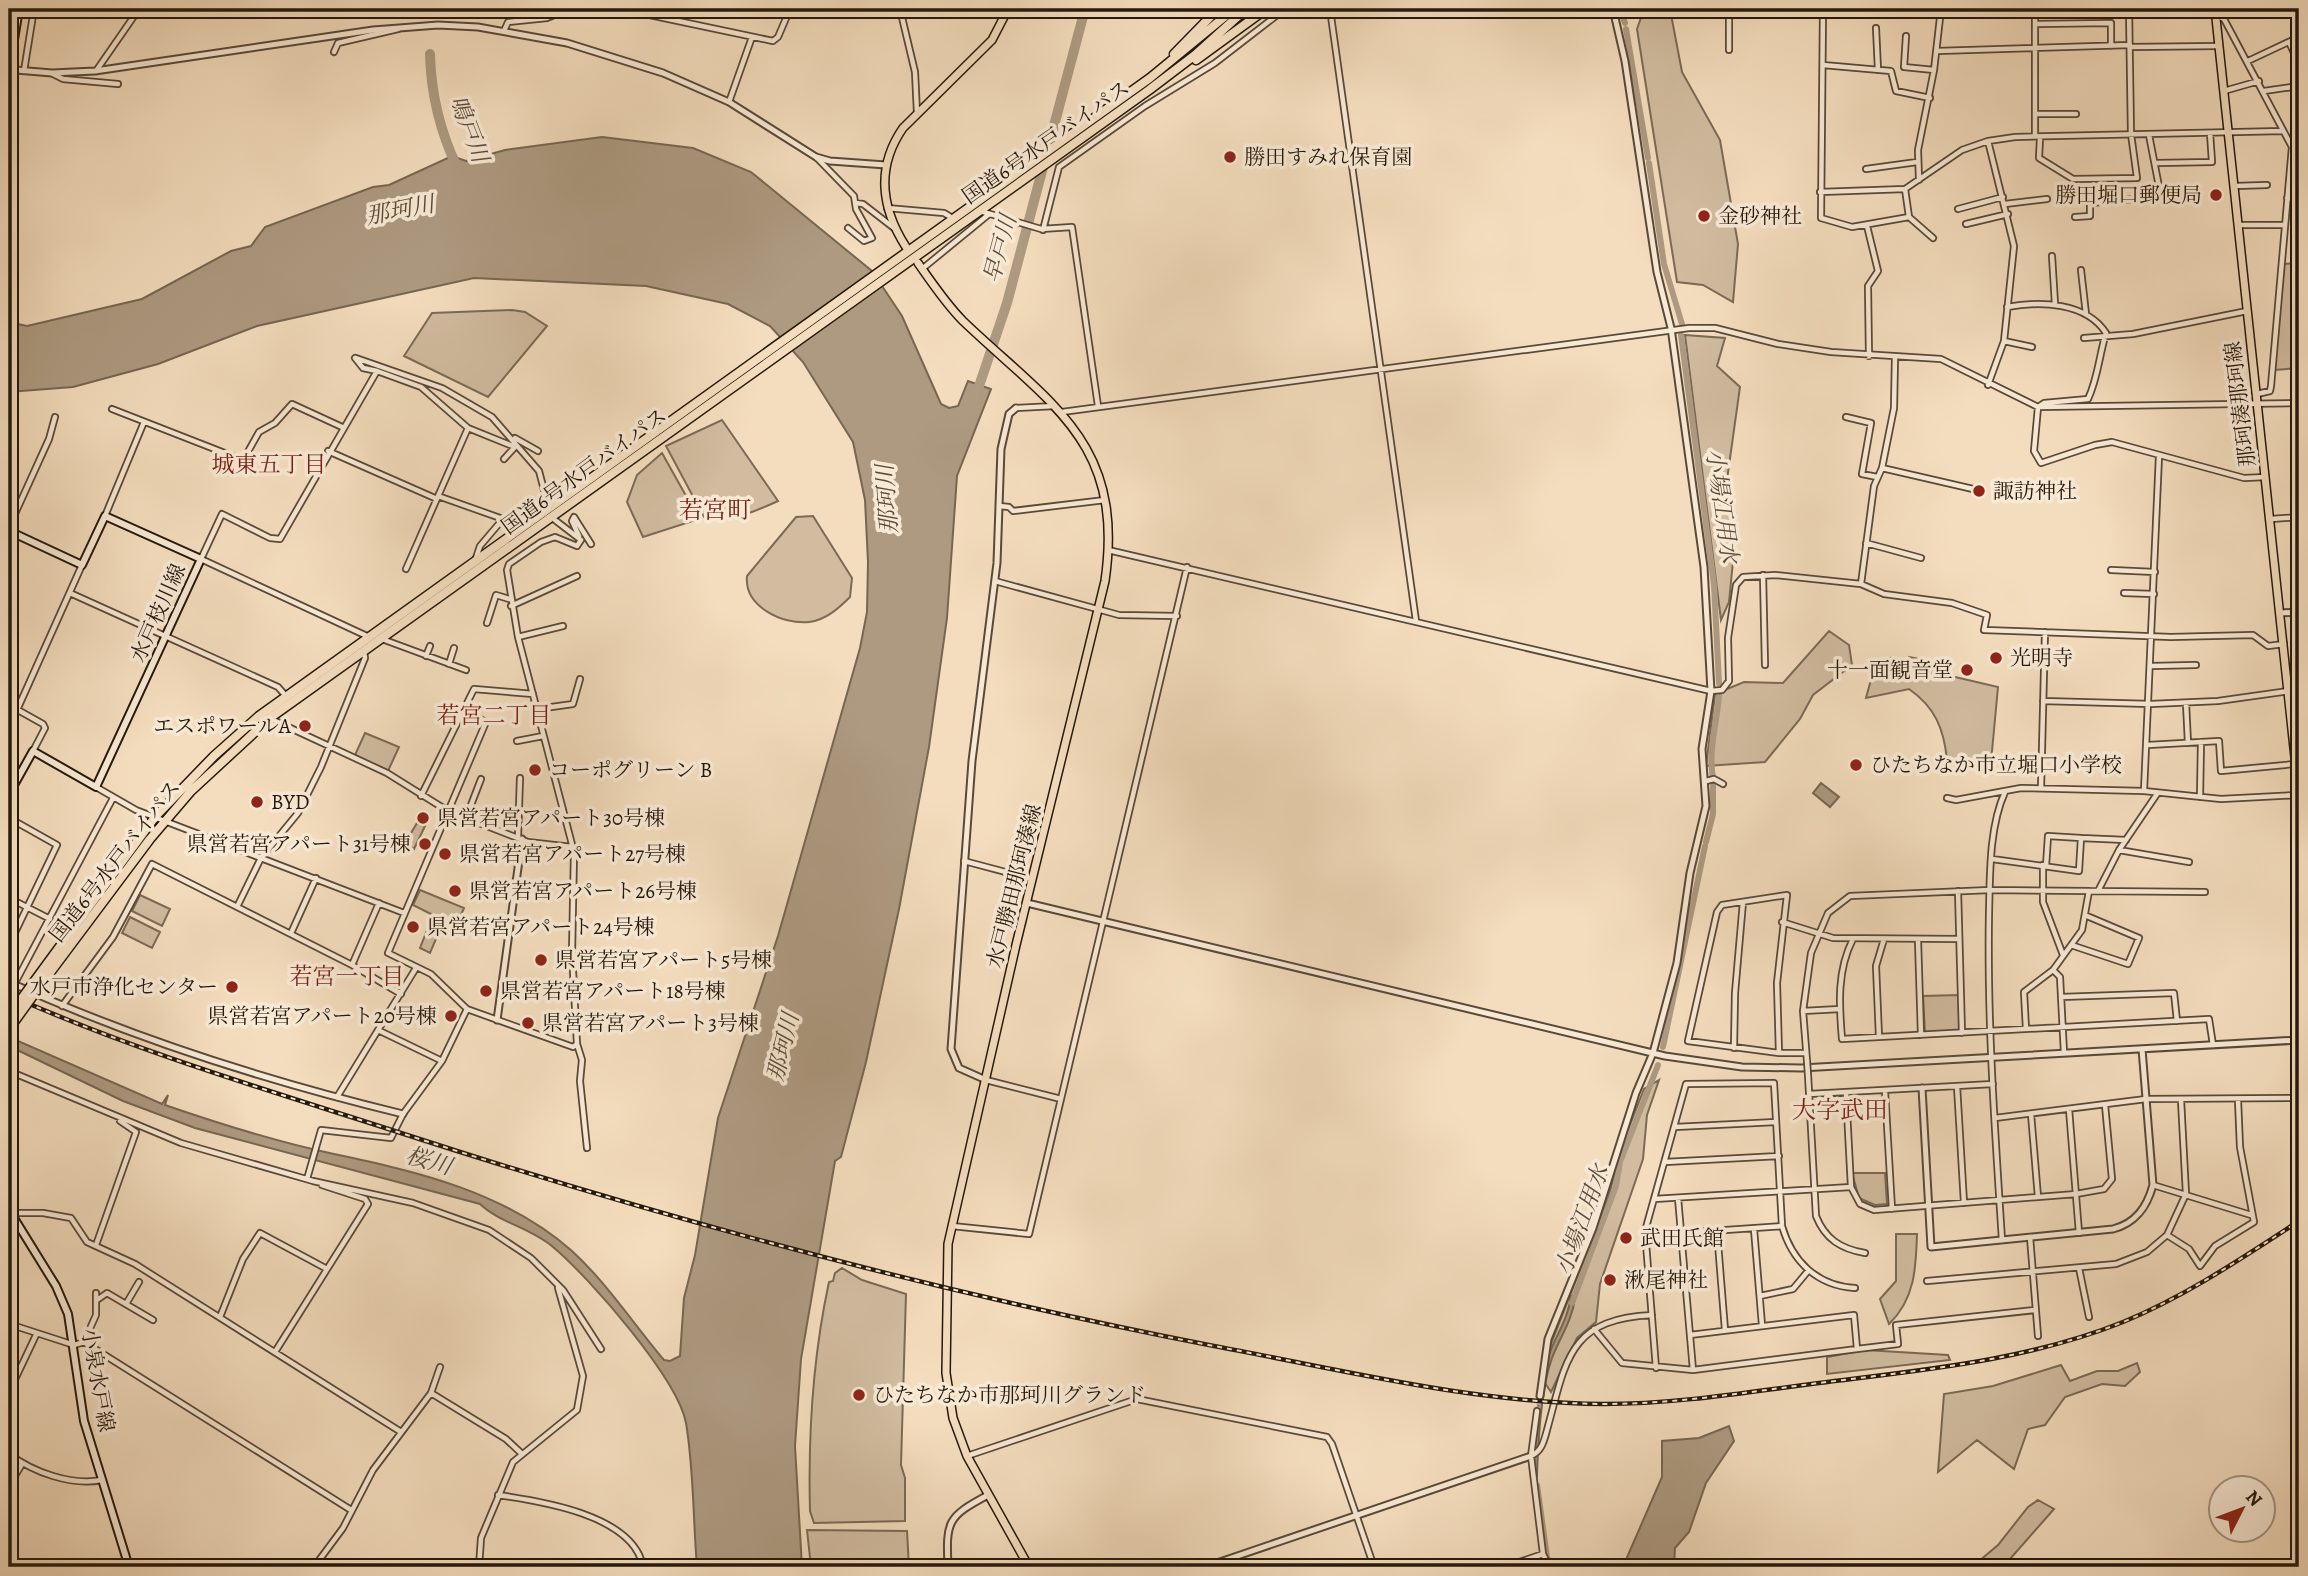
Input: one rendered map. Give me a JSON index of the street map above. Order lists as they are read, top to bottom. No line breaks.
{"streets":{"highway":["国道6号水戸バイパス"],"main road":["那珂湊那珂線","水戸枝川線","水戸勝田那珂湊線","小泉水戸線"]},"districts":["城東五丁目","若宮町","若宮二丁目","若宮一丁目","大字武田"],"water":["鳴戸川","那珂川","早戸川","小場江用水","桜川"],"places":["勝田すみれ保育園","勝田堀口郵便局","金砂神社","諏訪神社","光明寺","十一面観音堂","エスポワールA","ひたちなか市立堀口小学校","コーポグリーン B","BYD","県営若宮アパート30号棟","県営若宮アパート31号棟","県営若宮アパート27号棟","県営若宮アパート26号棟","県営若宮アパート24号棟","県営若宮アパート5号棟","水戸市浄化センター","県営若宮アパート18号棟","県営若宮アパート20号棟","県営若宮アパート3号棟","武田氏館","湫尾神社","ひたちなか市那珂川グランド"],"north":"top right"}
